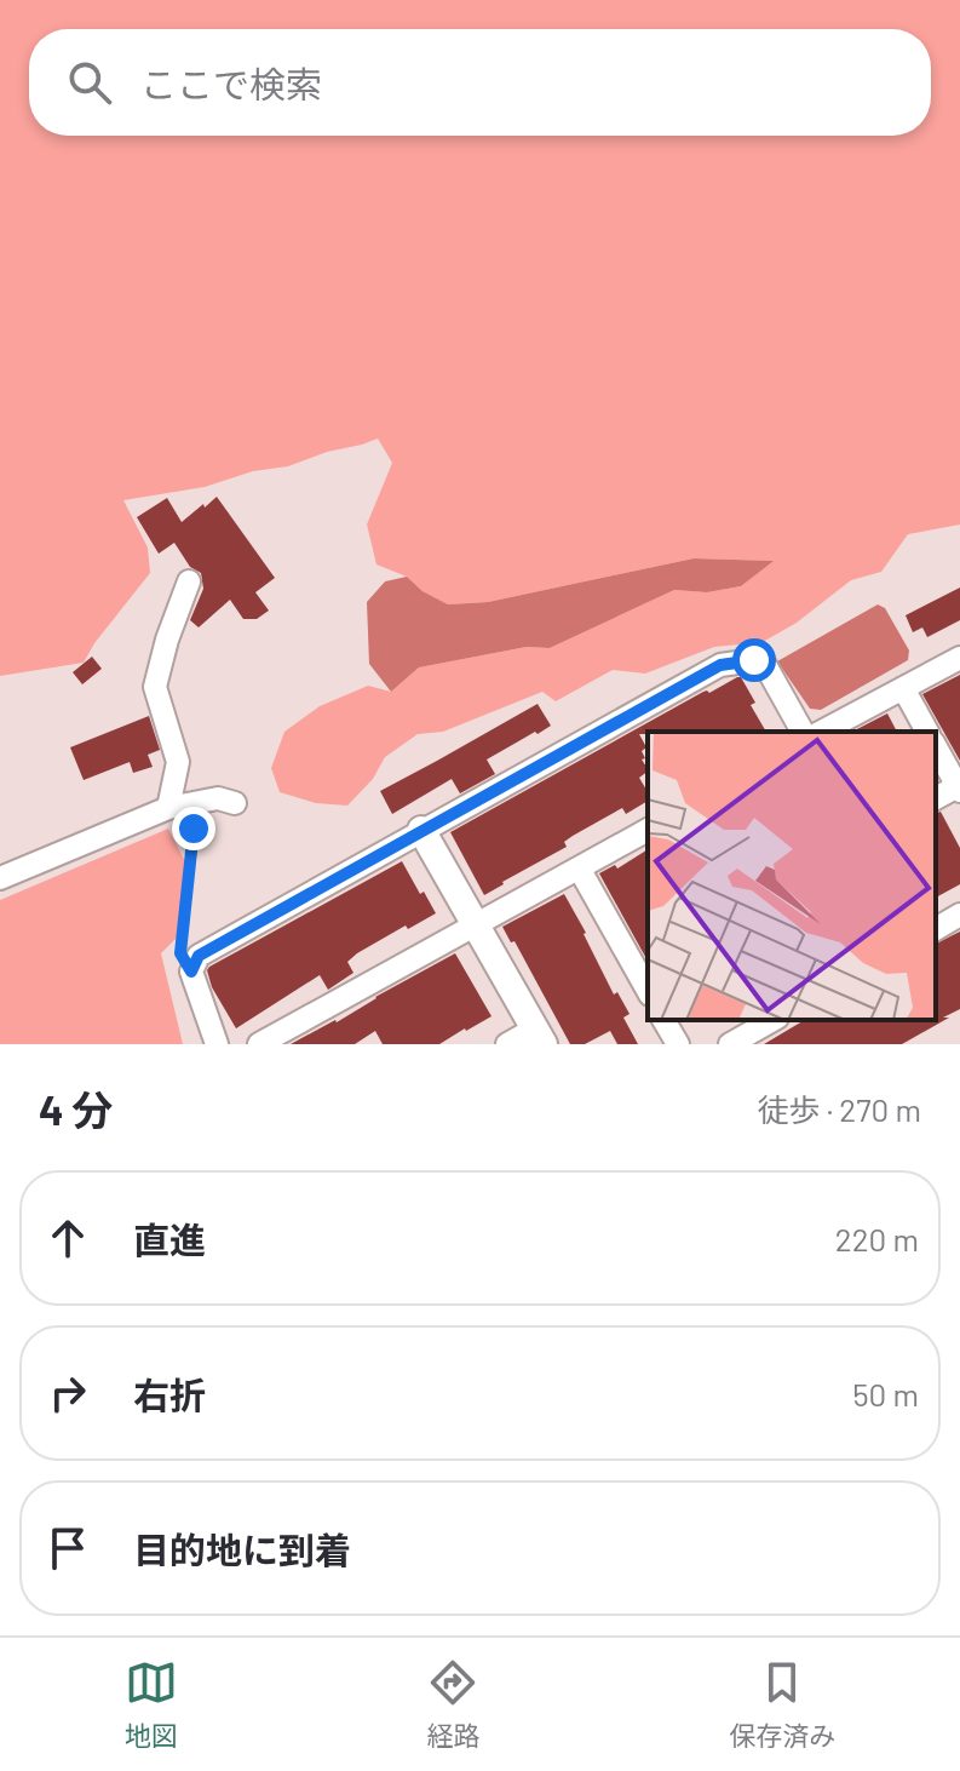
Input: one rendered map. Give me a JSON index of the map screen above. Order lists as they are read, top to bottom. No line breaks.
{"page":{"search":"ここで検索","heading":["4 分","徒歩 · 270 m"],"list":[["直進","220 m"],["右折","50 m"],"目的地に到着"],"nav":["地図","経路","保存済み"]}}
